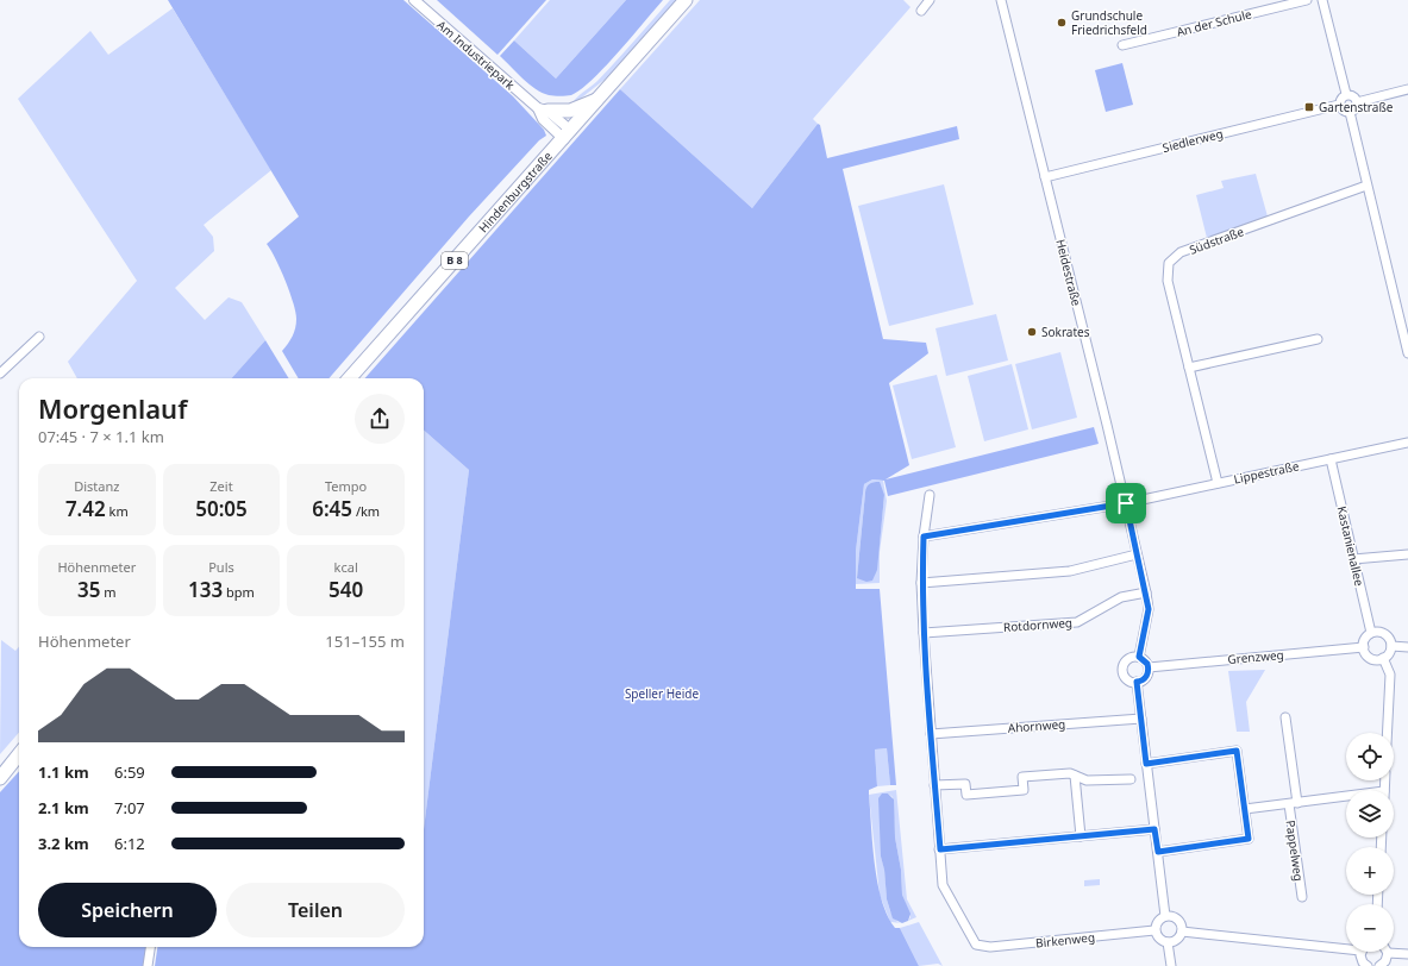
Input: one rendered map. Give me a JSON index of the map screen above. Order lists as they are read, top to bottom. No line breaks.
{"streets":{"main road":["Hindenburgstraße","B 8"],"street":["An der Schule","Am Industriepark","Siedlerweg","Südstraße","Heidestraße","Lippestraße","Kastanienallee","Rotdornweg","Grenzweg","Ahornweg","Pappelweg","Birkenweg"]},"crossings":[["Am Industriepark","Hindenburgstraße"],["Siedlerweg","Heidestraße"],["Südstraße","Lippestraße"],["Heidestraße","Lippestraße"],["Heidestraße","Rotdornweg"],["Heidestraße","Grenzweg"],["Lippestraße","Kastanienallee"],["Kastanienallee","Grenzweg"]],"parks":["Speller Heide"],"places":{"other":["Grundschule Friedrichsfeld","Sokrates"],"transit":["Gartenstraße"]},"page":{"heading":["Morgenlauf","07:45 · 7 × 1.1 km"],"stats":[["Distanz","7.42 km"],["Zeit","50:05"],["Tempo","6:45 /km"],["Höhenmeter","35 m"],["Puls","133 bpm"],["kcal","540"]],"chart":["Höhenmeter","151–155 m"],"map_buttons":["+","−"],"list":[{"name":"1.1 km","note":"6:59"},{"name":"2.1 km","note":"7:07"},{"name":"3.2 km","note":"6:12"}],"buttons":["Speichern","Teilen"]}}
